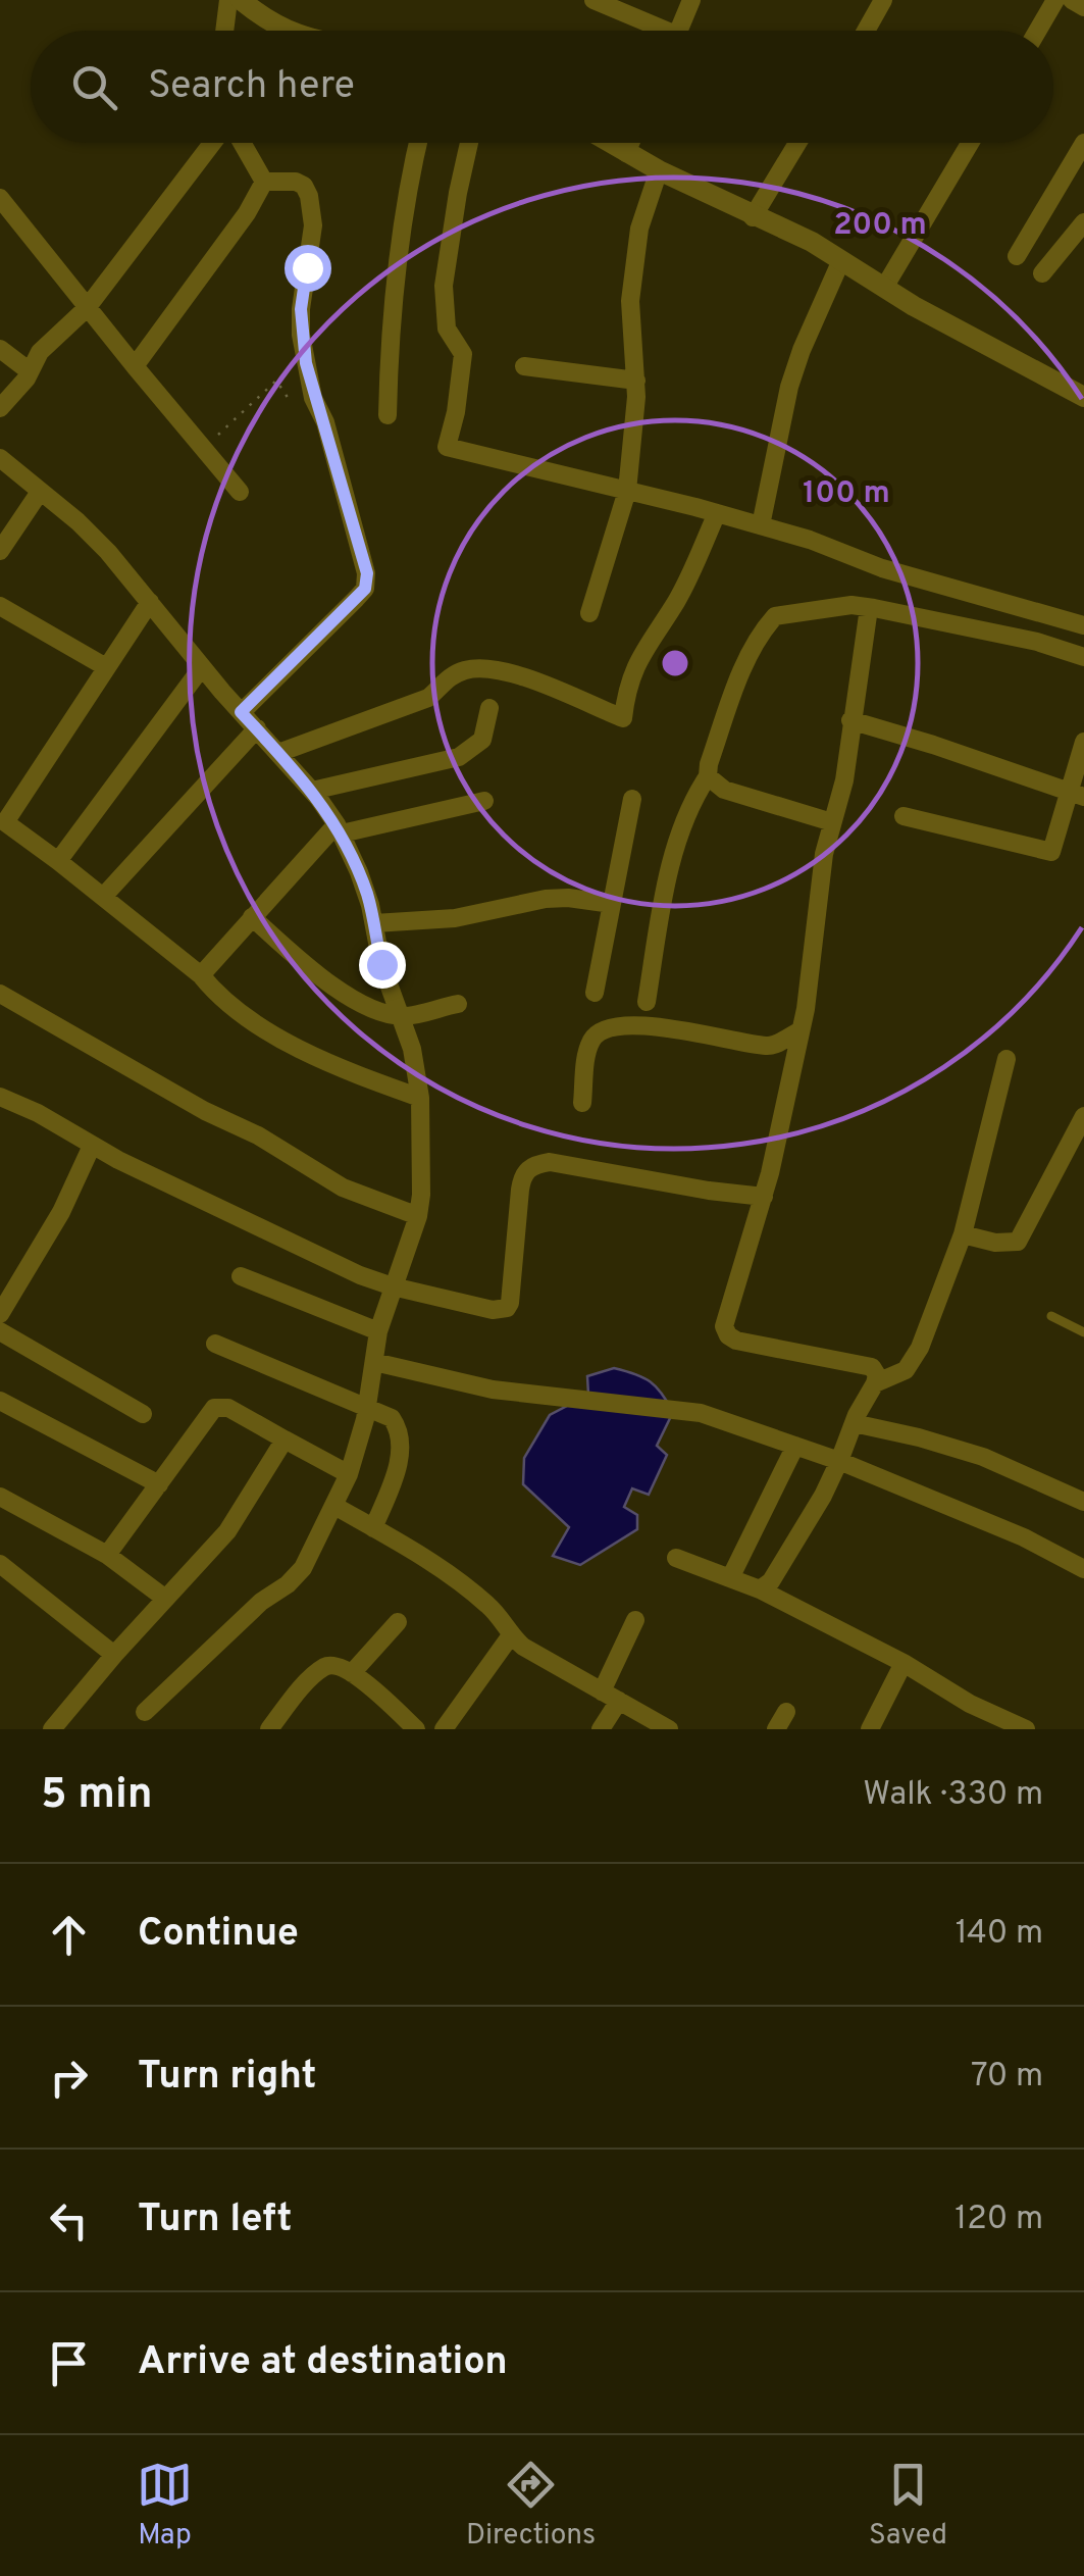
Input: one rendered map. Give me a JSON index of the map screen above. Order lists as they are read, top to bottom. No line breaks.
{"page":{"search":"Search here","heading":["5 min","Walk · 330 m"],"list":[["Continue","140 m"],["Turn right","70 m"],["Turn left","120 m"],"Arrive at destination"],"nav":["Map","Directions","Saved"]},"rings":["200 m","100 m"]}
